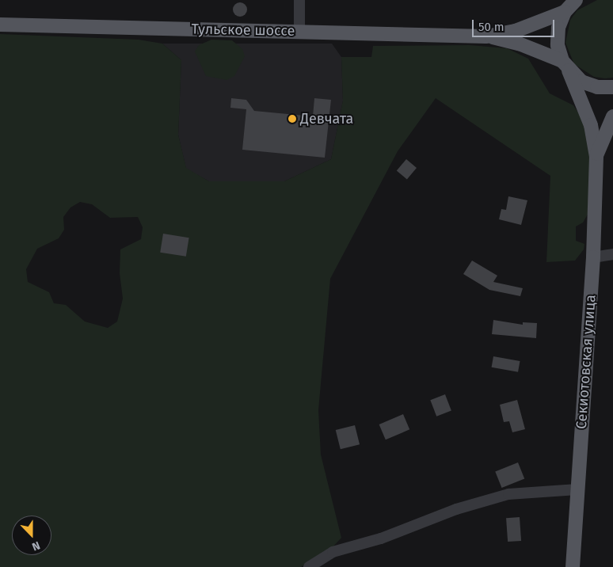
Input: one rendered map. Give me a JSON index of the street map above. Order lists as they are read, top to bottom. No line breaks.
{"streets":{"main road":["Тульское шоссе","Секиотовская улица"]},"places":["Девчата"],"scale_bar":"50 m","north":"bottom"}
